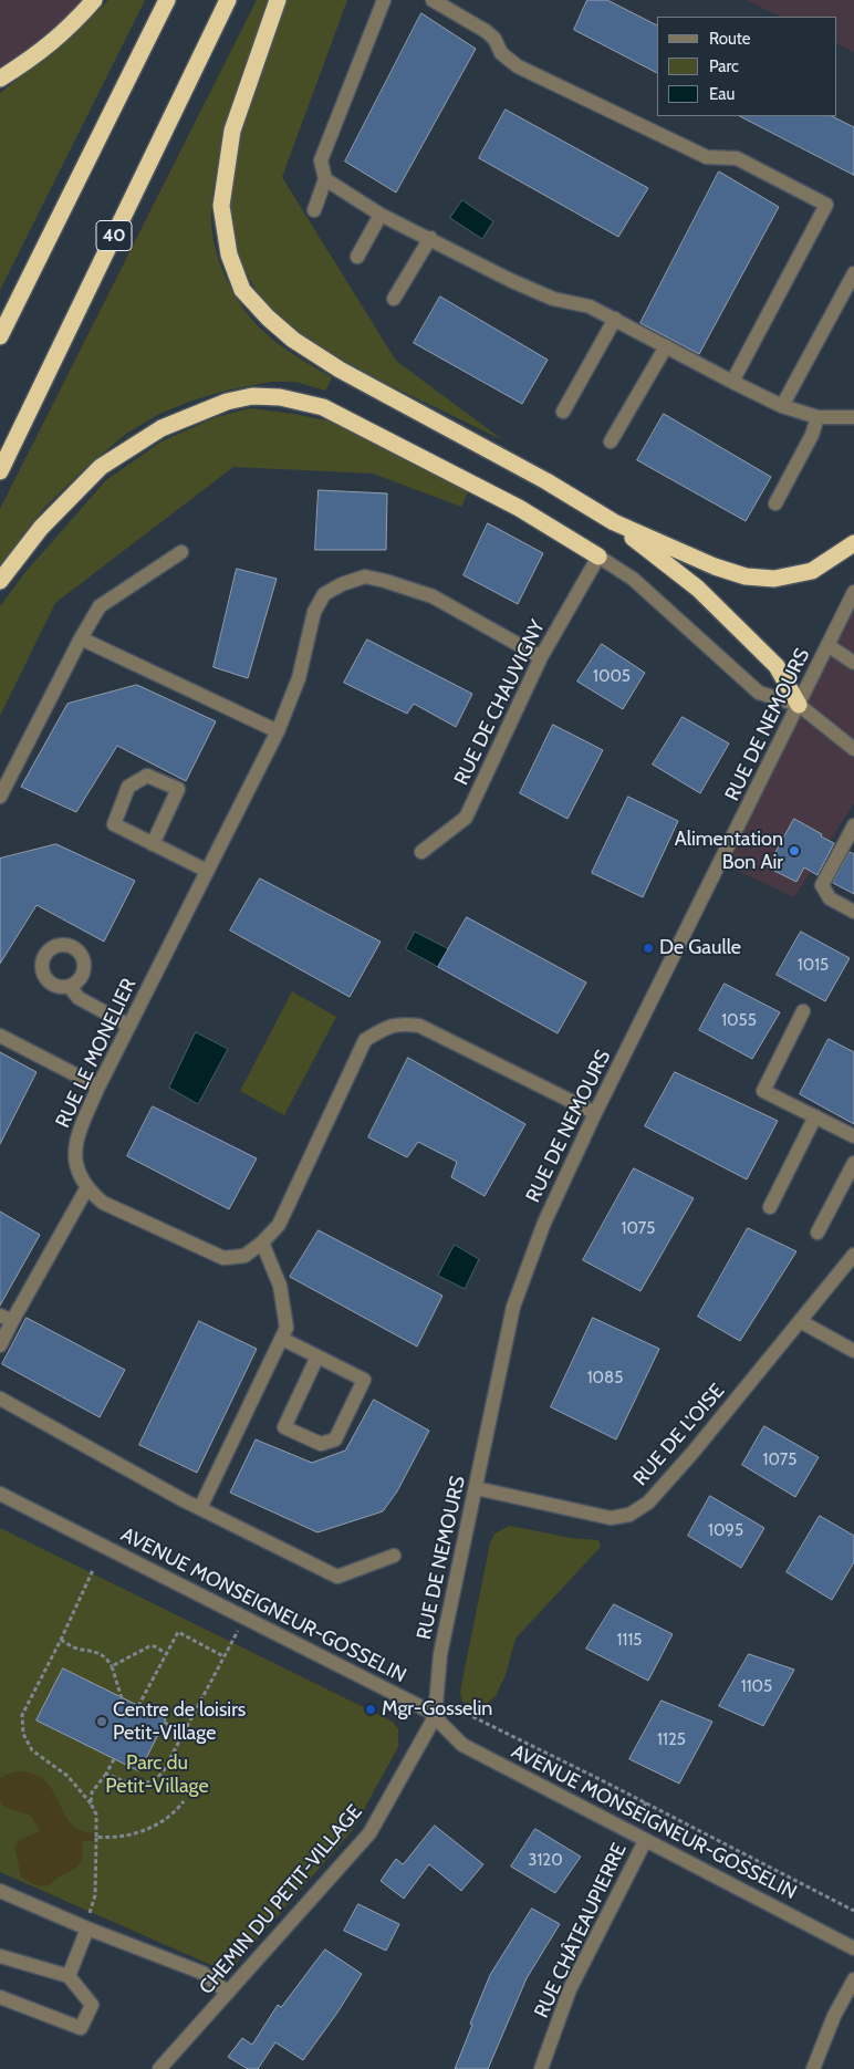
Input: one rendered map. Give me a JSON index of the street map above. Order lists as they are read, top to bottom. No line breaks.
{"streets":{"highway":["40"],"street":["RUE DE CHAUVIGNY","RUE DE NEMOURS","RUE LE MONELIER","RUE DE L'OISE","AVENUE MONSEIGNEUR-GOSSELIN","CHEMIN DU PETIT-VILLAGE","RUE CHÂTEAUPIERRE"]},"crossings":[["RUE DE CHAUVIGNY","RUE LE MONELIER"],["RUE DE NEMOURS","RUE LE MONELIER"],["RUE DE NEMOURS","RUE DE L'OISE"],["RUE DE NEMOURS","AVENUE MONSEIGNEUR-GOSSELIN"],["RUE DE NEMOURS","CHEMIN DU PETIT-VILLAGE"],["AVENUE MONSEIGNEUR-GOSSELIN","CHEMIN DU PETIT-VILLAGE"],["AVENUE MONSEIGNEUR-GOSSELIN","RUE CHÂTEAUPIERRE"]],"parks":["Parc du Petit-Village"],"places":["Alimentation Bon Air","De Gaulle","Mgr-Gosselin","Centre de loisirs Petit-Village"],"house_numbers":["1005","1015","1055","1075","1085","1075","1095","1115","1105","1125","3120"],"legend":["Route","Parc","Eau"]}
